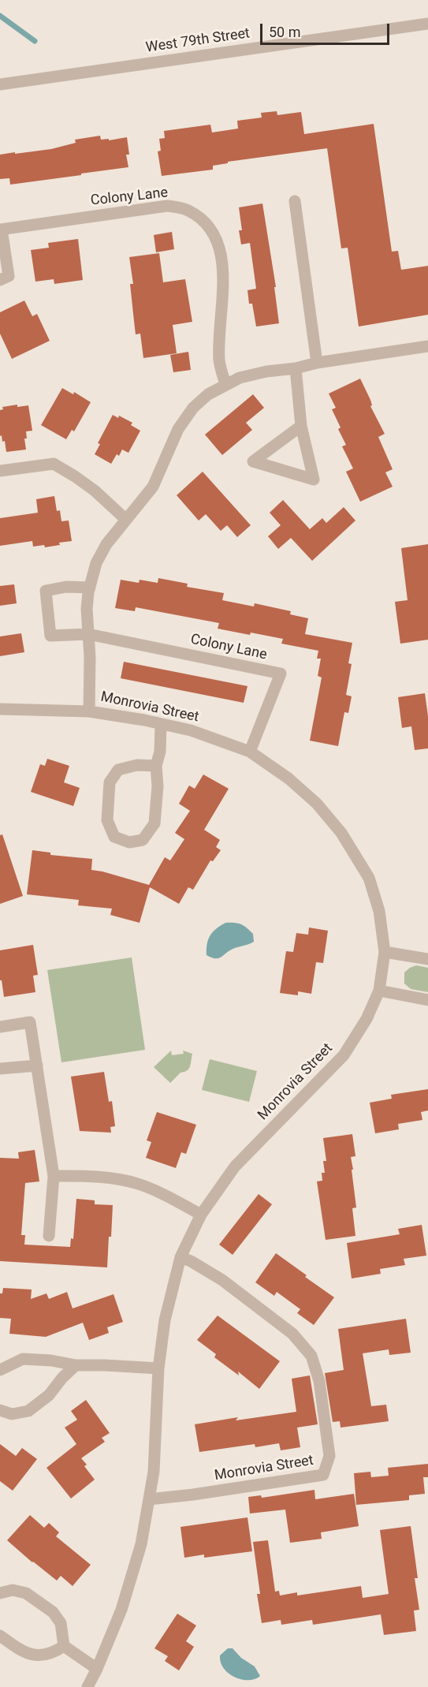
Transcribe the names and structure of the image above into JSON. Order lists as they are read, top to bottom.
{
  "streets": {
    "street": ["West 79th Street", "Colony Lane", "Monrovia Street"]
  },
  "crossings": [
    ["Colony Lane", "Monrovia Street"]
  ],
  "scale_bar": "50 m"
}
